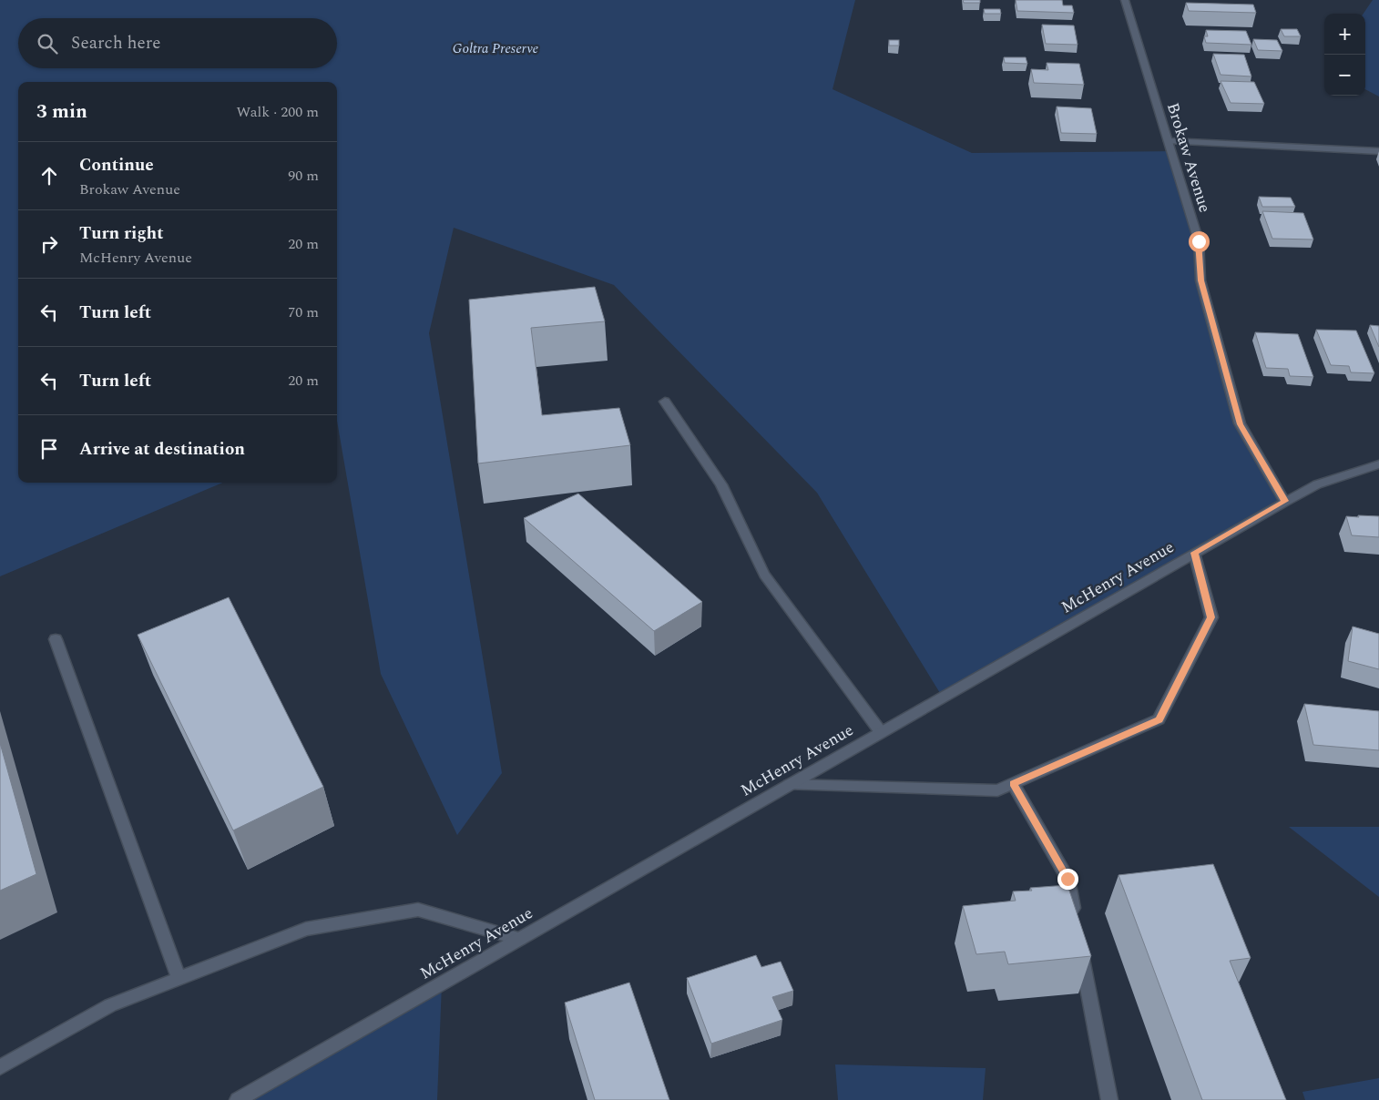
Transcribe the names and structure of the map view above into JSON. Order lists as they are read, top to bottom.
{
  "streets": {
    "street": ["Brokaw Avenue", "McHenry Avenue"]
  },
  "crossings": [
    ["Brokaw Avenue", "McHenry Avenue"]
  ],
  "parks": ["Goltra Preserve"],
  "page": {
    "map_buttons": ["+", "−"],
    "search": "Search here",
    "heading": ["3 min", "Walk · 200 m"],
    "list": [
      ["Continue", "Brokaw Avenue", "90 m"],
      ["Turn right", "McHenry Avenue", "20 m"],
      ["Turn left", "70 m"],
      ["Turn left", "20 m"],
      "Arrive at destination"
    ]
  }
}
